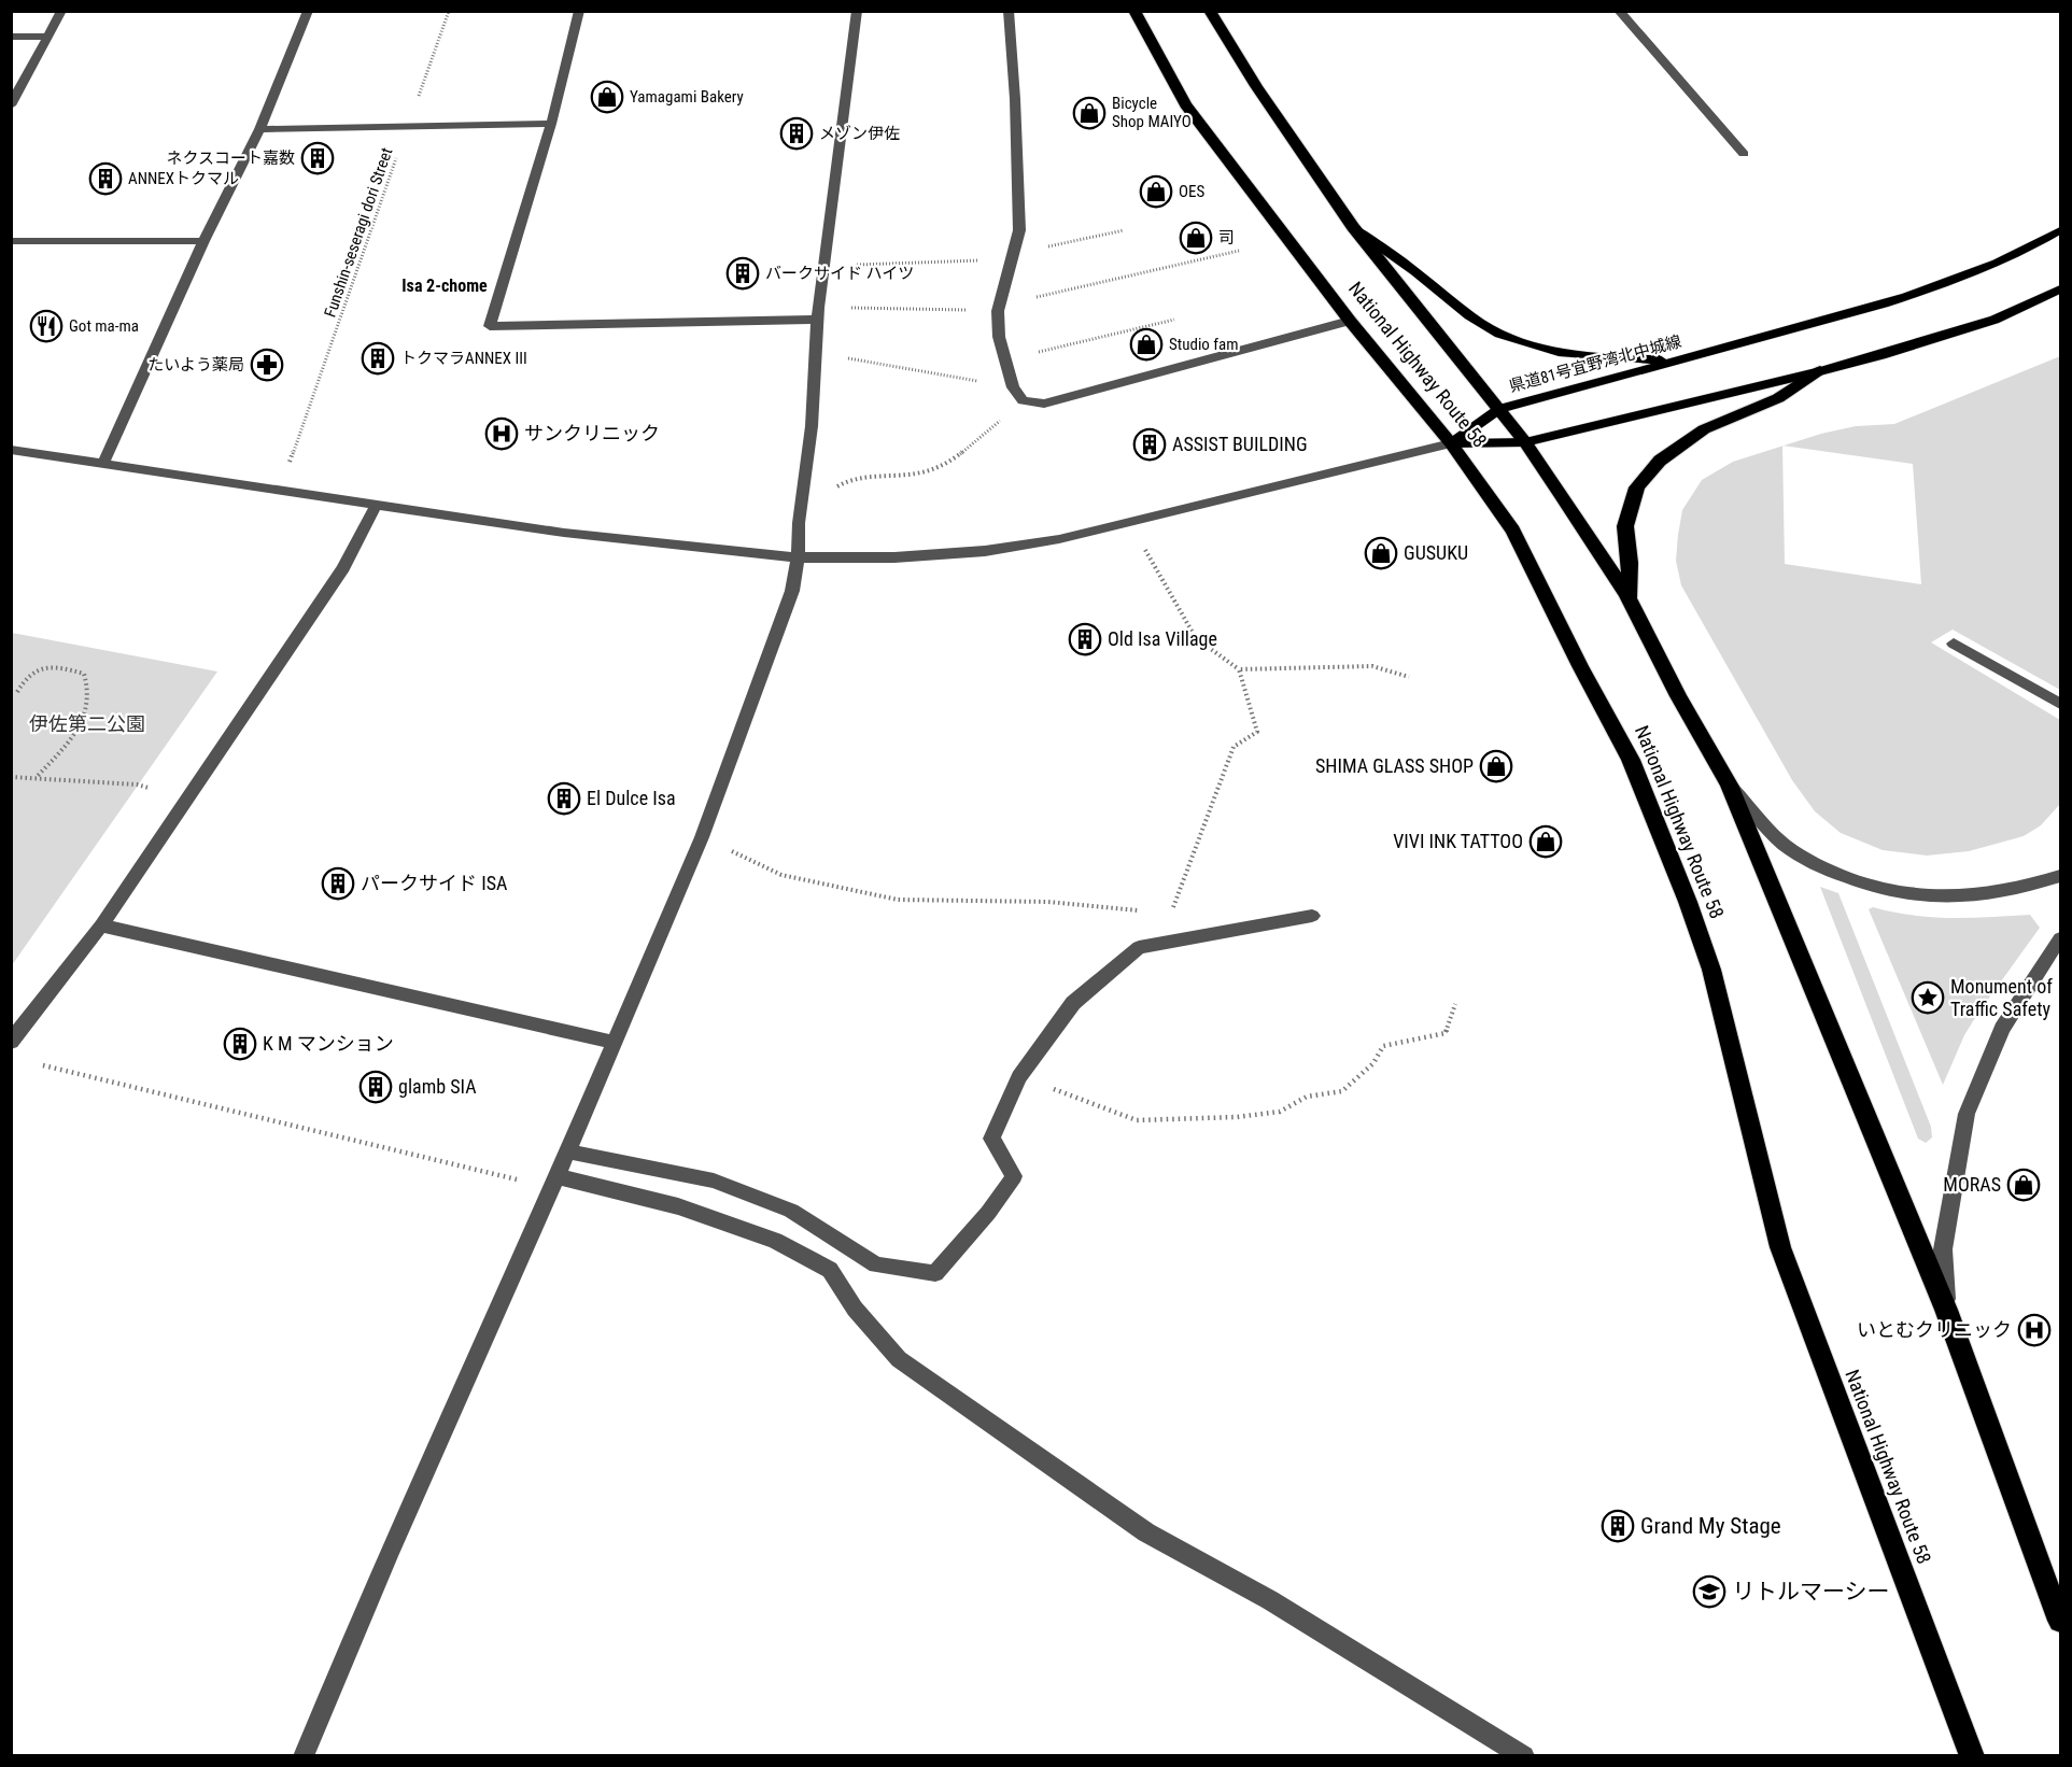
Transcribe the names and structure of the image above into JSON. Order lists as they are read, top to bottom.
{
  "streets": {
    "highway": ["National Highway Route 58"],
    "main road": ["県道81号宜野湾北中城線"],
    "path": ["Funshin-seseragi dori Street"]
  },
  "crossings": [
    ["県道81号宜野湾北中城線", "National Highway Route 58"]
  ],
  "districts": ["Isa 2-chome"],
  "parks": ["伊佐第二公園"],
  "places": {
    "shop": [
      "Yamagami Bakery",
      "Bicycle Shop MAIYO",
      "OES",
      "司",
      "Studio fam",
      "GUSUKU",
      "SHIMA GLASS SHOP",
      "VIVI INK TATTOO",
      "MORAS"
    ],
    "building": [
      "メゾン伊佐",
      "ネクスコート嘉数",
      "ANNEXトクマル",
      "バークサイド ハイツ",
      "トクマラANNEX III",
      "ASSIST BUILDING",
      "Old Isa Village",
      "El Dulce Isa",
      "パークサイド ISA",
      "K M マンション",
      "glamb SIA",
      "Grand My Stage"
    ],
    "restaurant": ["Got ma-ma"],
    "pharmacy": ["たいよう薬局"],
    "hospital": ["サンクリニック", "いとむクリニック"],
    "place": ["Monument of Traffic Safety"],
    "school or university": ["リトルマーシー"]
  }
}
